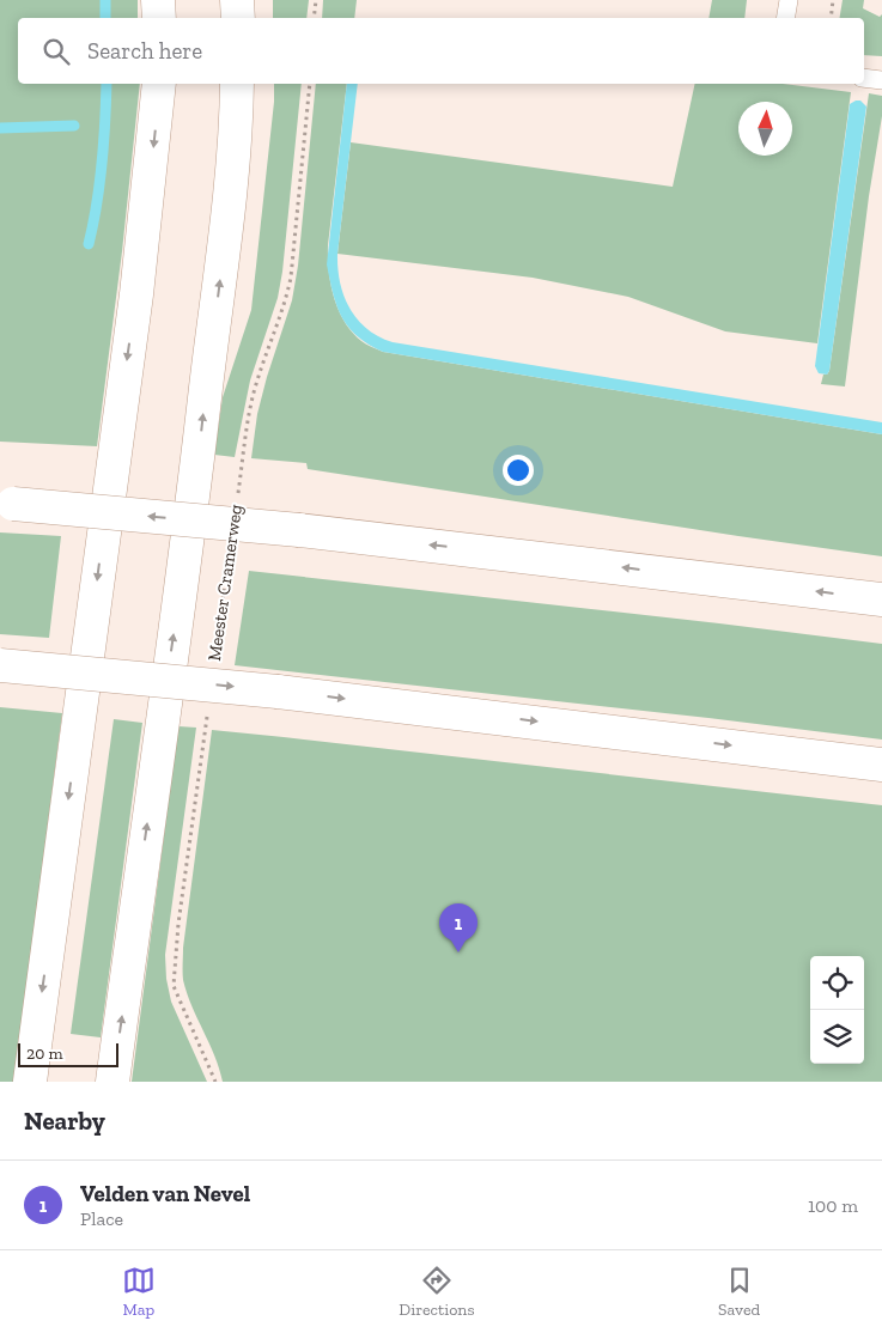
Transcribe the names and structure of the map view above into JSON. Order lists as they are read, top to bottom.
{
  "streets": {
    "path": ["Meester Cramerweg"]
  },
  "scale_bar": "20 m",
  "north": "top",
  "page": {
    "search": "Search here",
    "pins": "1",
    "scale": "20 m",
    "heading": "Nearby",
    "list": [
      {
        "mark": "1",
        "name": "Velden van Nevel",
        "note": "Place",
        "value": "100 m"
      }
    ],
    "nav": ["Map", "Directions", "Saved"]
  }
}
